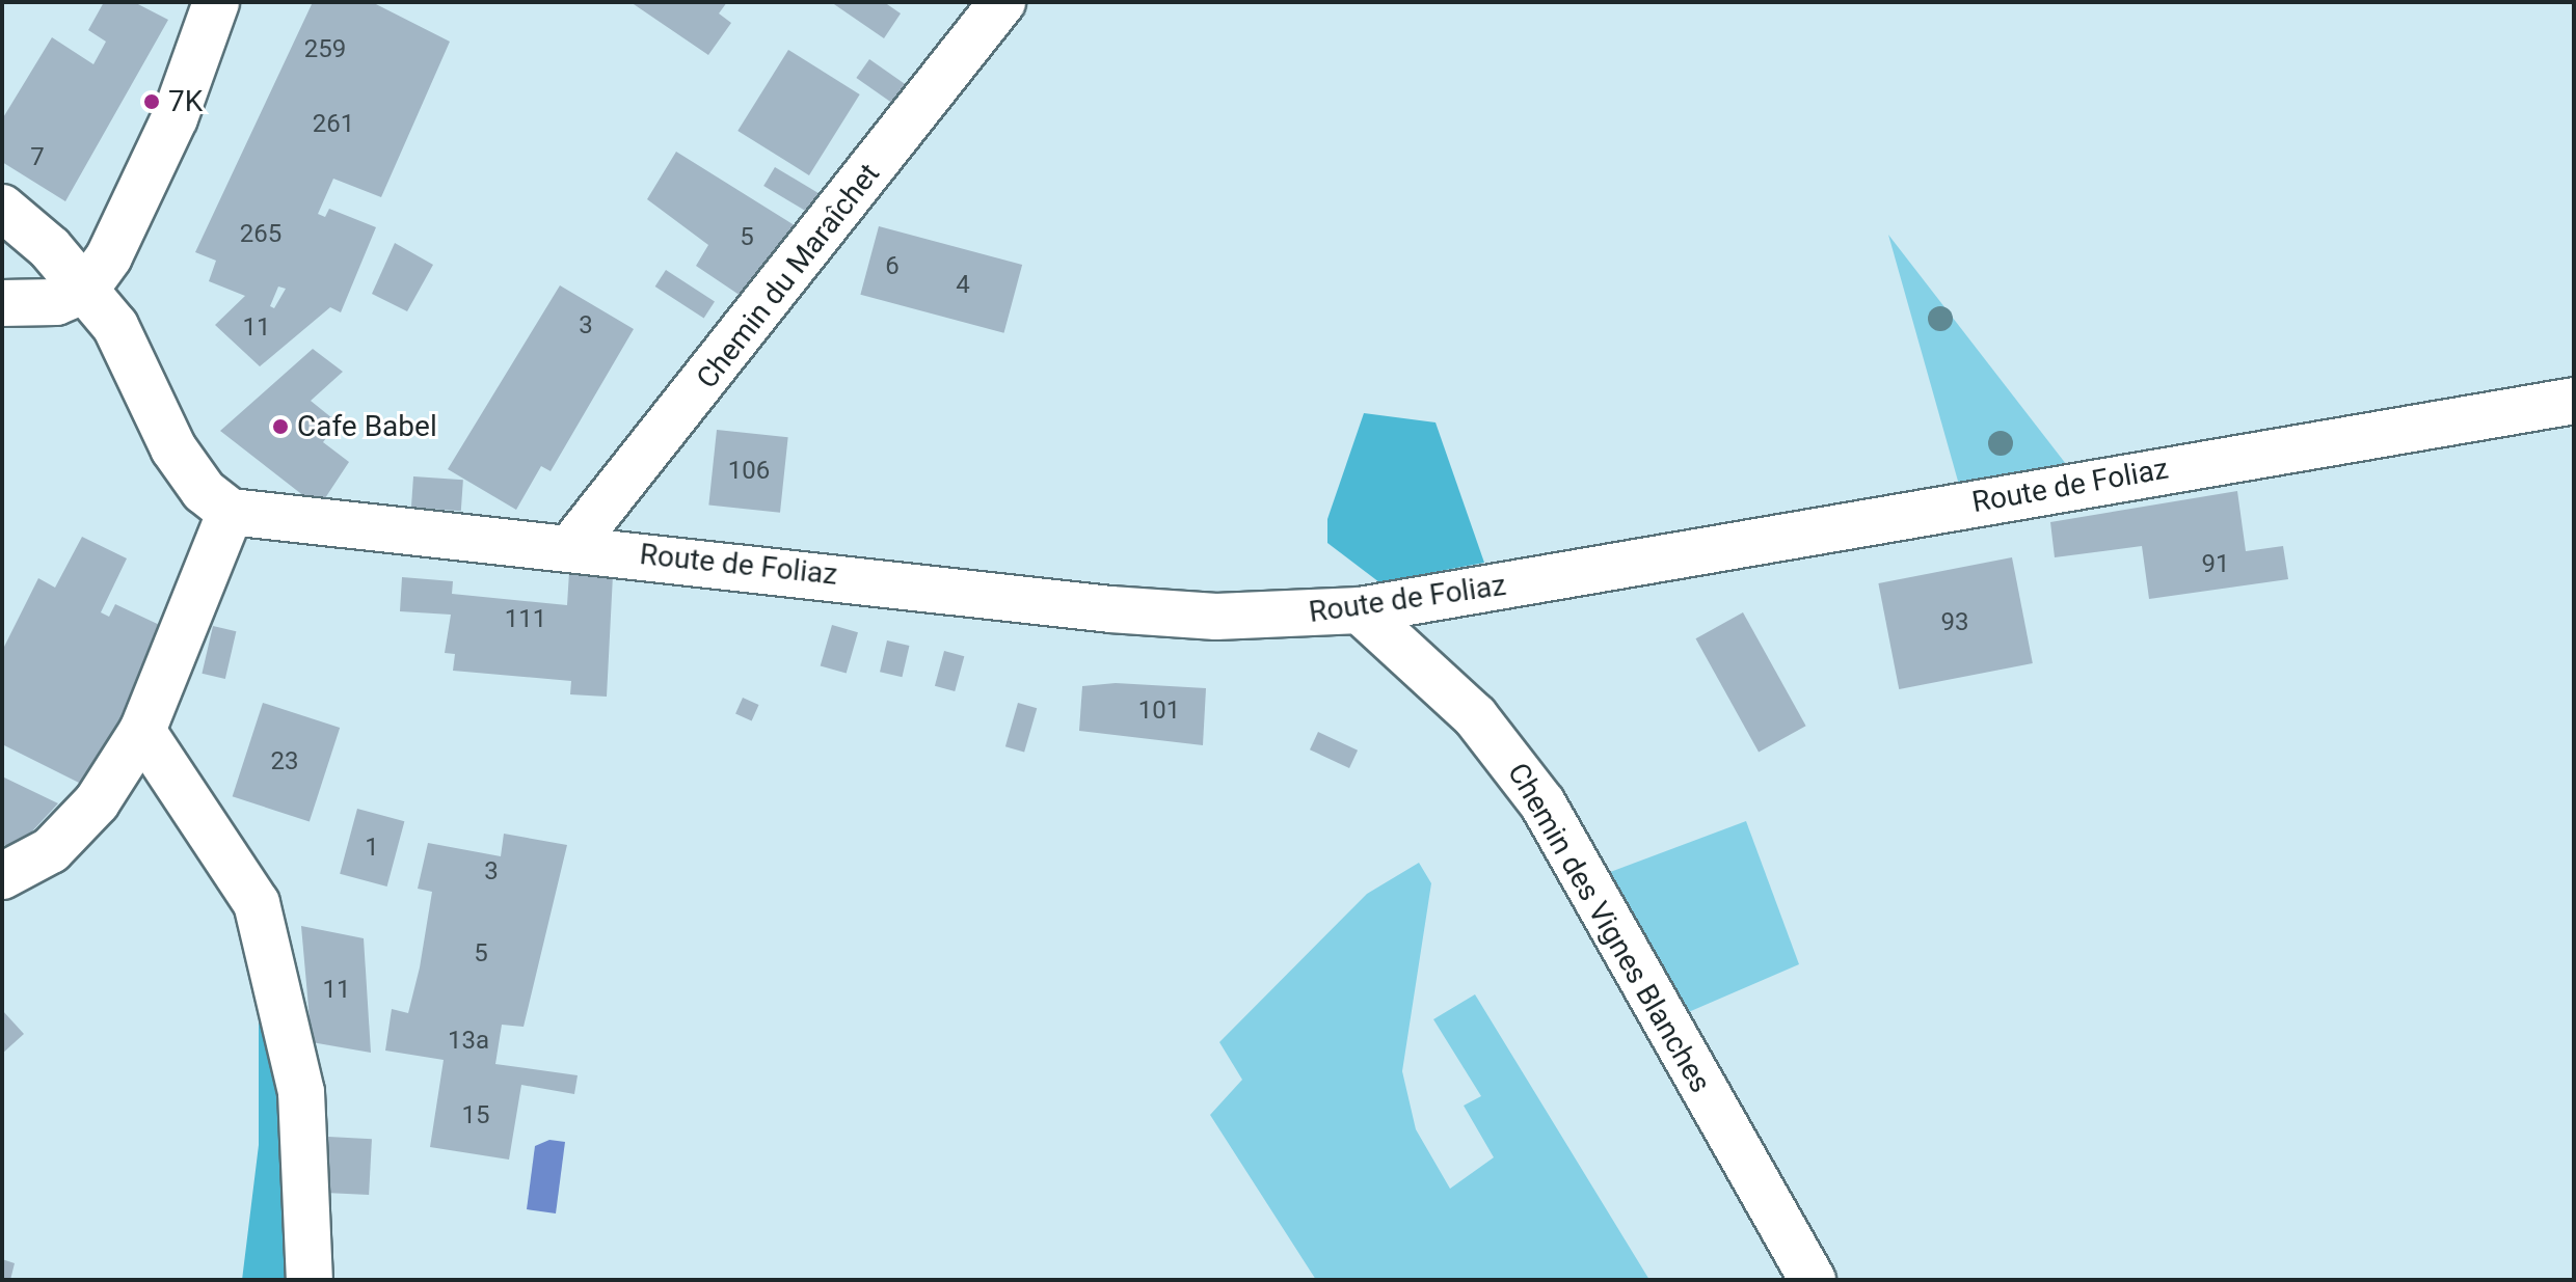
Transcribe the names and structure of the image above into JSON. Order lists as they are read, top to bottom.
{
  "streets": {
    "street": ["Chemin du Maraîchet", "Route de Foliaz", "Chemin des Vignes Blanches"]
  },
  "crossings": [
    ["Chemin du Maraîchet", "Route de Foliaz"],
    ["Route de Foliaz", "Chemin des Vignes Blanches"]
  ],
  "places": ["7K", "Cafe Babel"],
  "house_numbers": [
    "259",
    "261",
    "7",
    "265",
    "5",
    "6",
    "4",
    "3",
    "11",
    "106",
    "91",
    "111",
    "93",
    "101",
    "23",
    "1",
    "3",
    "5",
    "11",
    "13a",
    "15"
  ]
}
